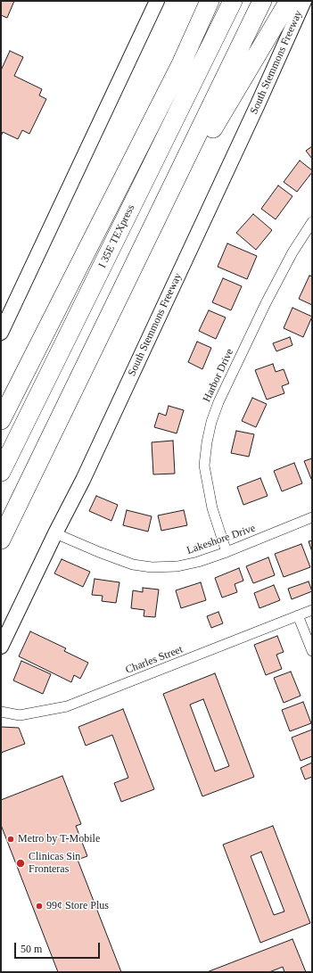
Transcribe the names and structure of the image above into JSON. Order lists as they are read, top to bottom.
{
  "streets": {
    "highway": ["I 35E TEXpress"],
    "main road": ["South Stemmons Freeway"],
    "street": ["Harbor Drive", "Lakeshore Drive", "Charles Street"]
  },
  "crossings": [
    ["South Stemmons Freeway", "Lakeshore Drive"],
    ["Harbor Drive", "Lakeshore Drive"]
  ],
  "places": ["Metro by T-Mobile", "Clinicas Sin Fronteras", "99¢ Store Plus"],
  "scale_bar": "50 m"
}
